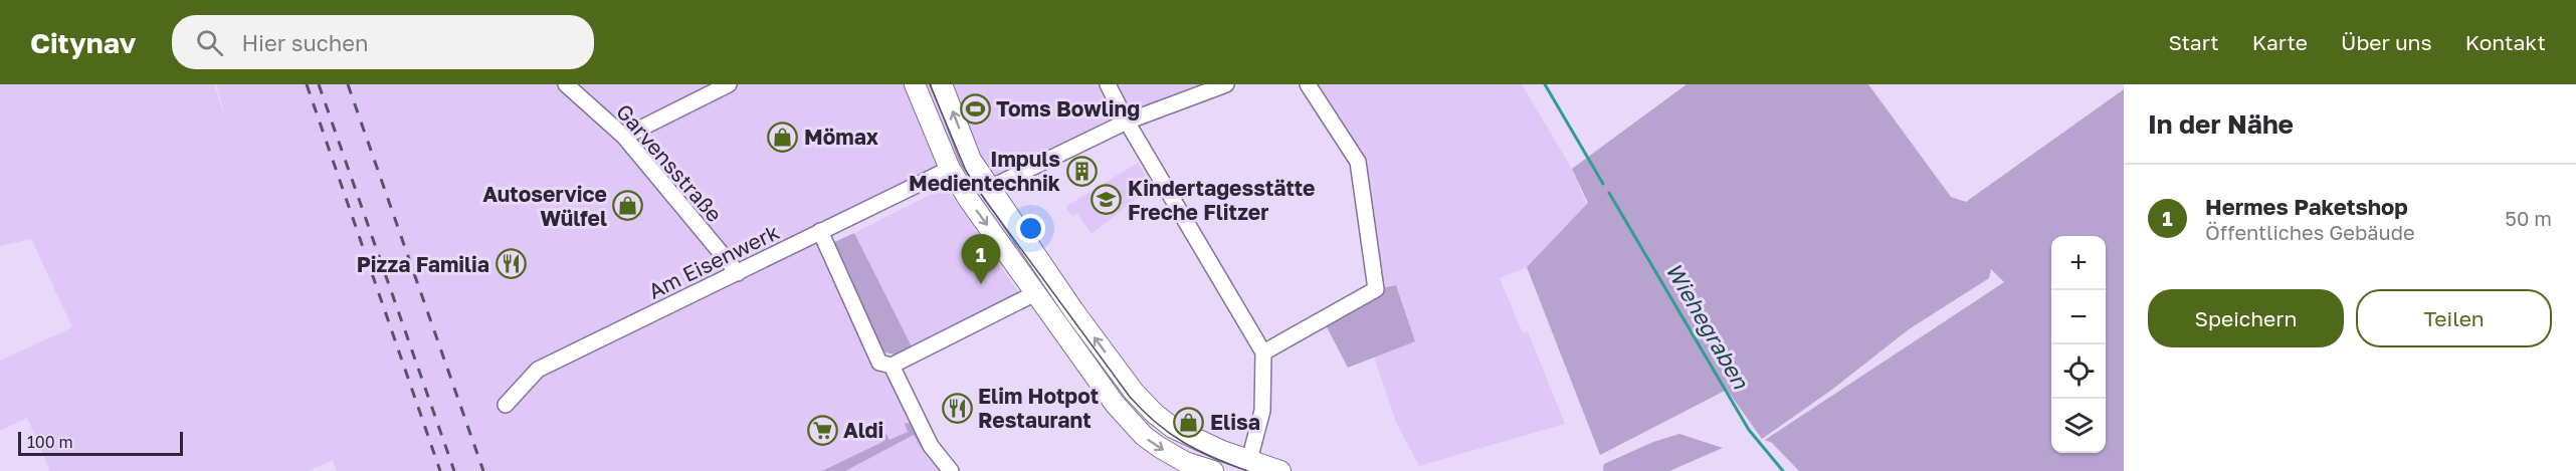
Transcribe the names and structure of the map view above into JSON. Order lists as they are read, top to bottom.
{
  "streets": {
    "street": ["Garvensstraße", "Am Eisenwerk"]
  },
  "crossings": [
    ["Garvensstraße", "Am Eisenwerk"]
  ],
  "water": ["Wiehegraben"],
  "places": {
    "sports": ["Toms Bowling"],
    "shop": ["Mömax", "Autoservice Wülfel", "Elisa"],
    "building": ["Impuls Medientechnik"],
    "school or university": ["Kindertagesstätte Freche Flitzer"],
    "restaurant": ["Pizza Familia", "Elim Hotpot Restaurant"],
    "supermarket": ["Aldi"]
  },
  "scale_bar": "100 m",
  "page": {
    "header": "Citynav",
    "search": "Hier suchen",
    "nav": [
      "Start",
      "Karte",
      "Über uns",
      "Kontakt"
    ],
    "heading": "In der Nähe",
    "list": [
      {
        "mark": "1",
        "name": "Hermes Paketshop",
        "note": "Öffentliches Gebäude",
        "value": "50 m"
      }
    ],
    "pins": "1",
    "map_buttons": ["+", "−"],
    "buttons": ["Speichern", "Teilen"],
    "scale": "100 m"
  }
}
